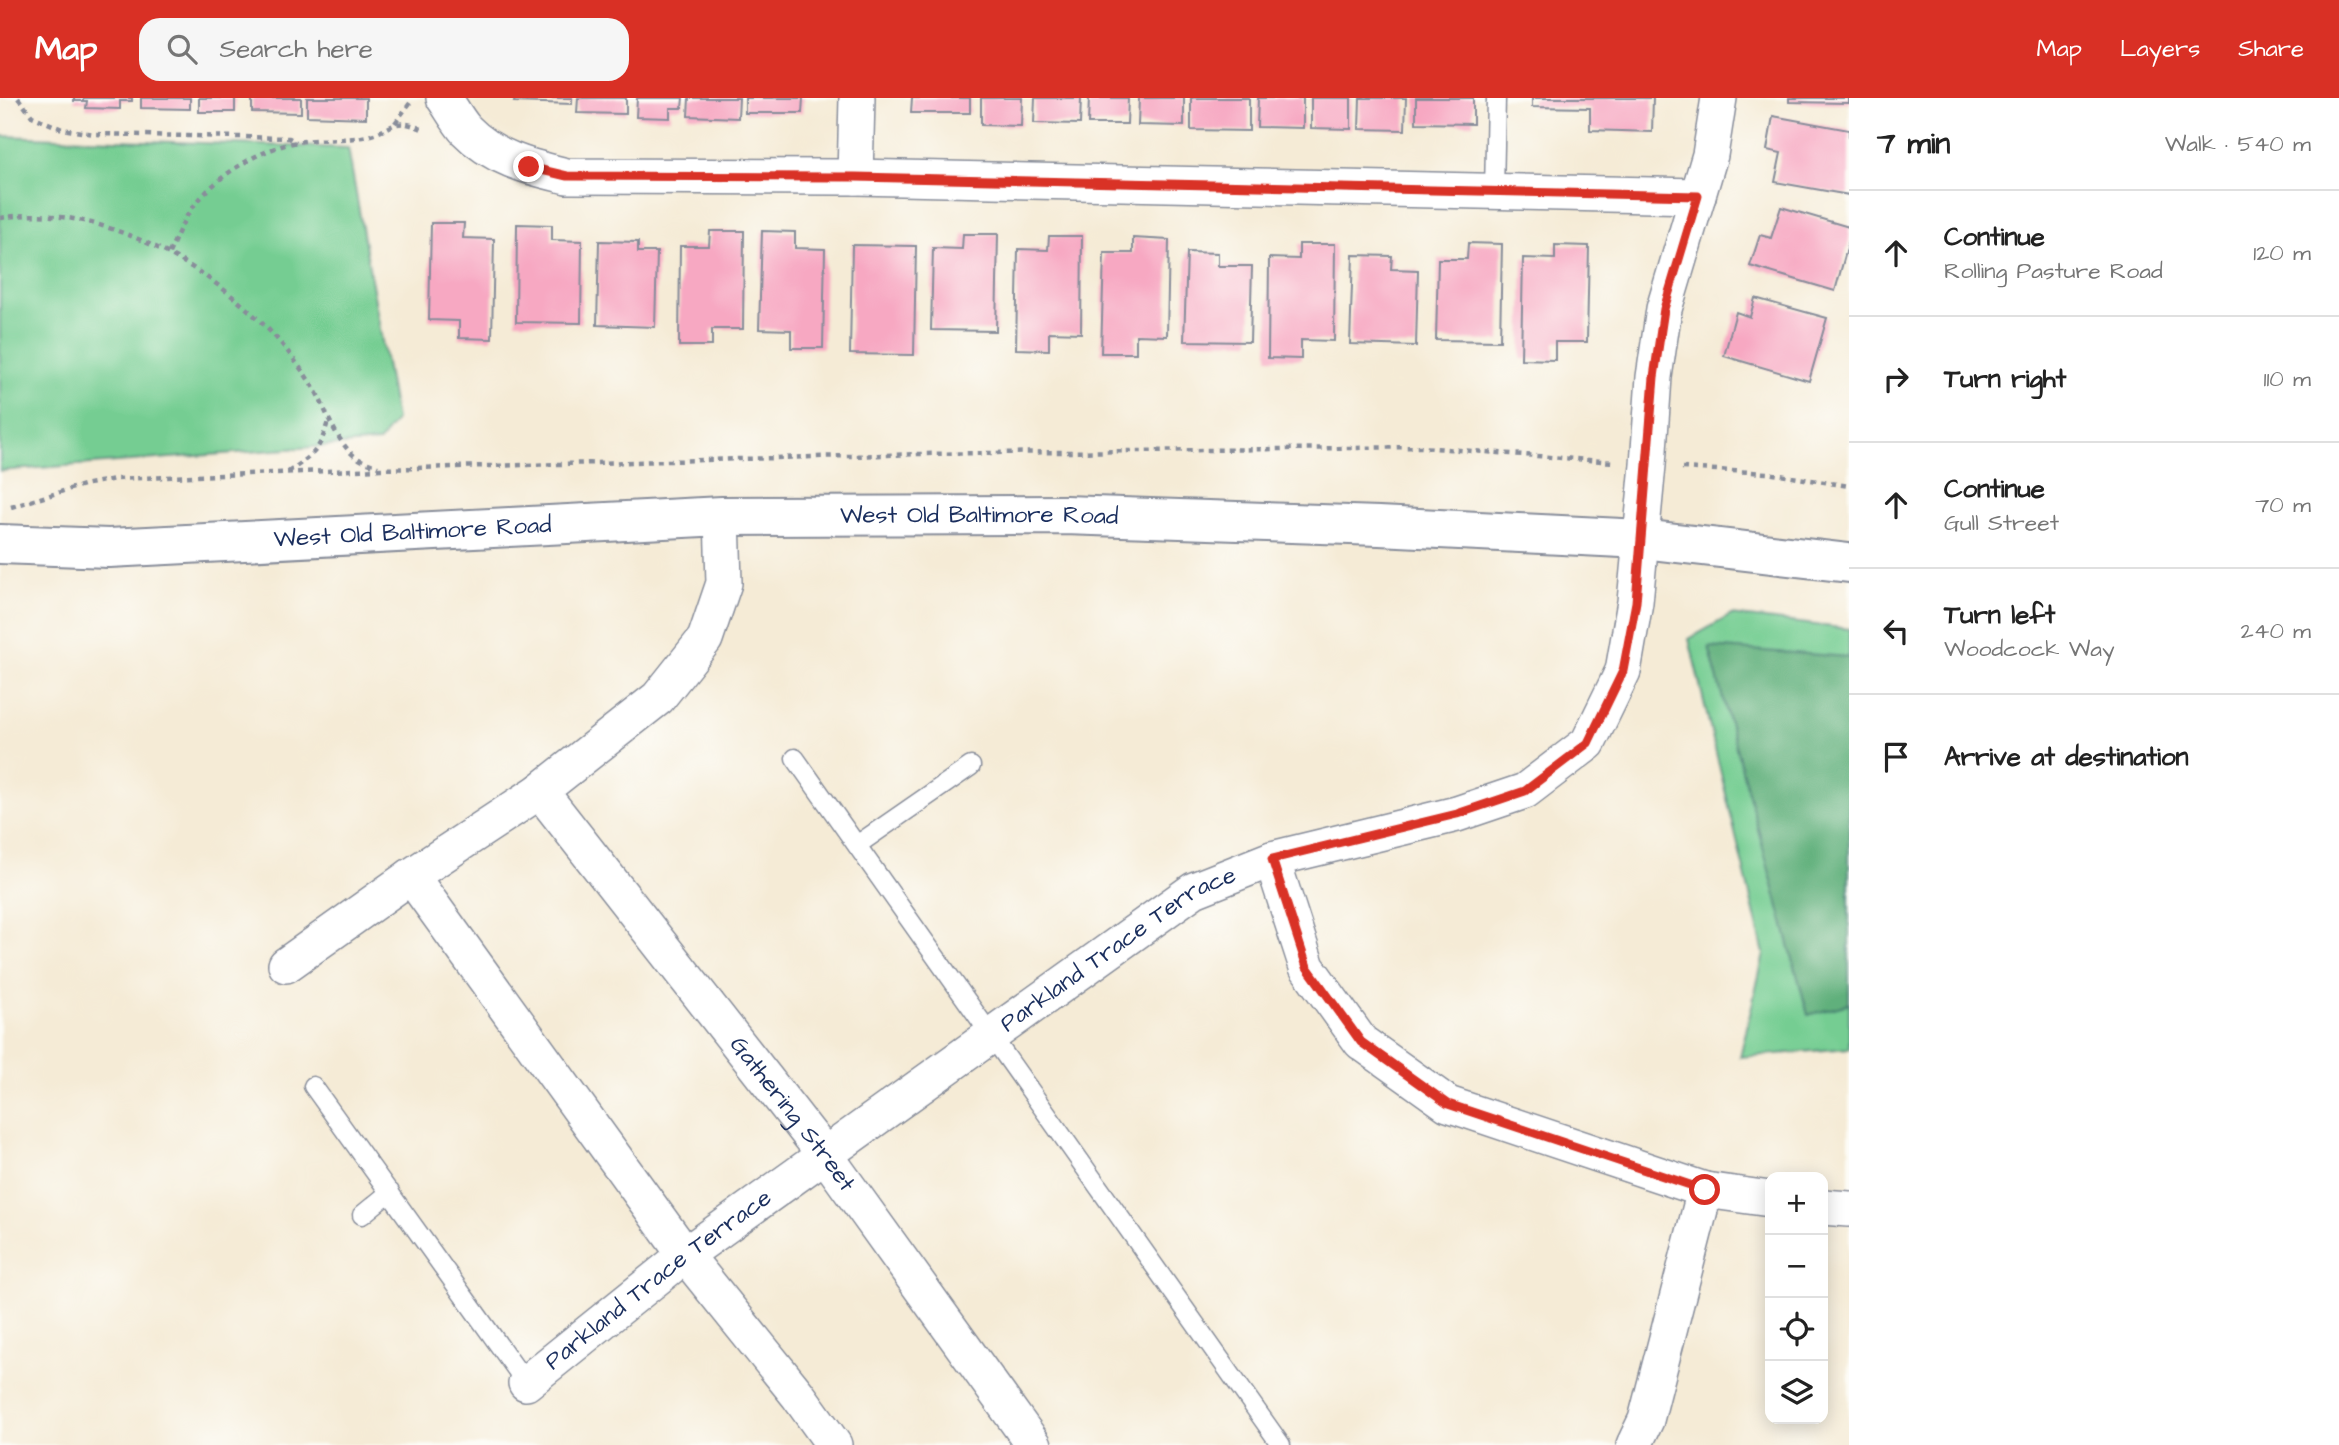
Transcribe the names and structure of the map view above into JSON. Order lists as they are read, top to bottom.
{
  "streets": {
    "street": ["West Old Baltimore Road", "Parkland Trace Terrace", "Gathering Street"]
  },
  "crossings": [
    ["West Old Baltimore Road", "Parkland Trace Terrace"],
    ["Parkland Trace Terrace", "Gathering Street"]
  ],
  "page": {
    "header": "Map",
    "search": "Search here",
    "nav": ["Map", "Layers", "Share"],
    "heading": ["7 min", "Walk · 540 m"],
    "list": [
      ["Continue", "Rolling Pasture Road", "120 m"],
      ["Turn right", "110 m"],
      ["Continue", "Gull Street", "70 m"],
      ["Turn left", "Woodcock Way", "240 m"],
      "Arrive at destination"
    ],
    "map_buttons": ["+", "−"]
  }
}
